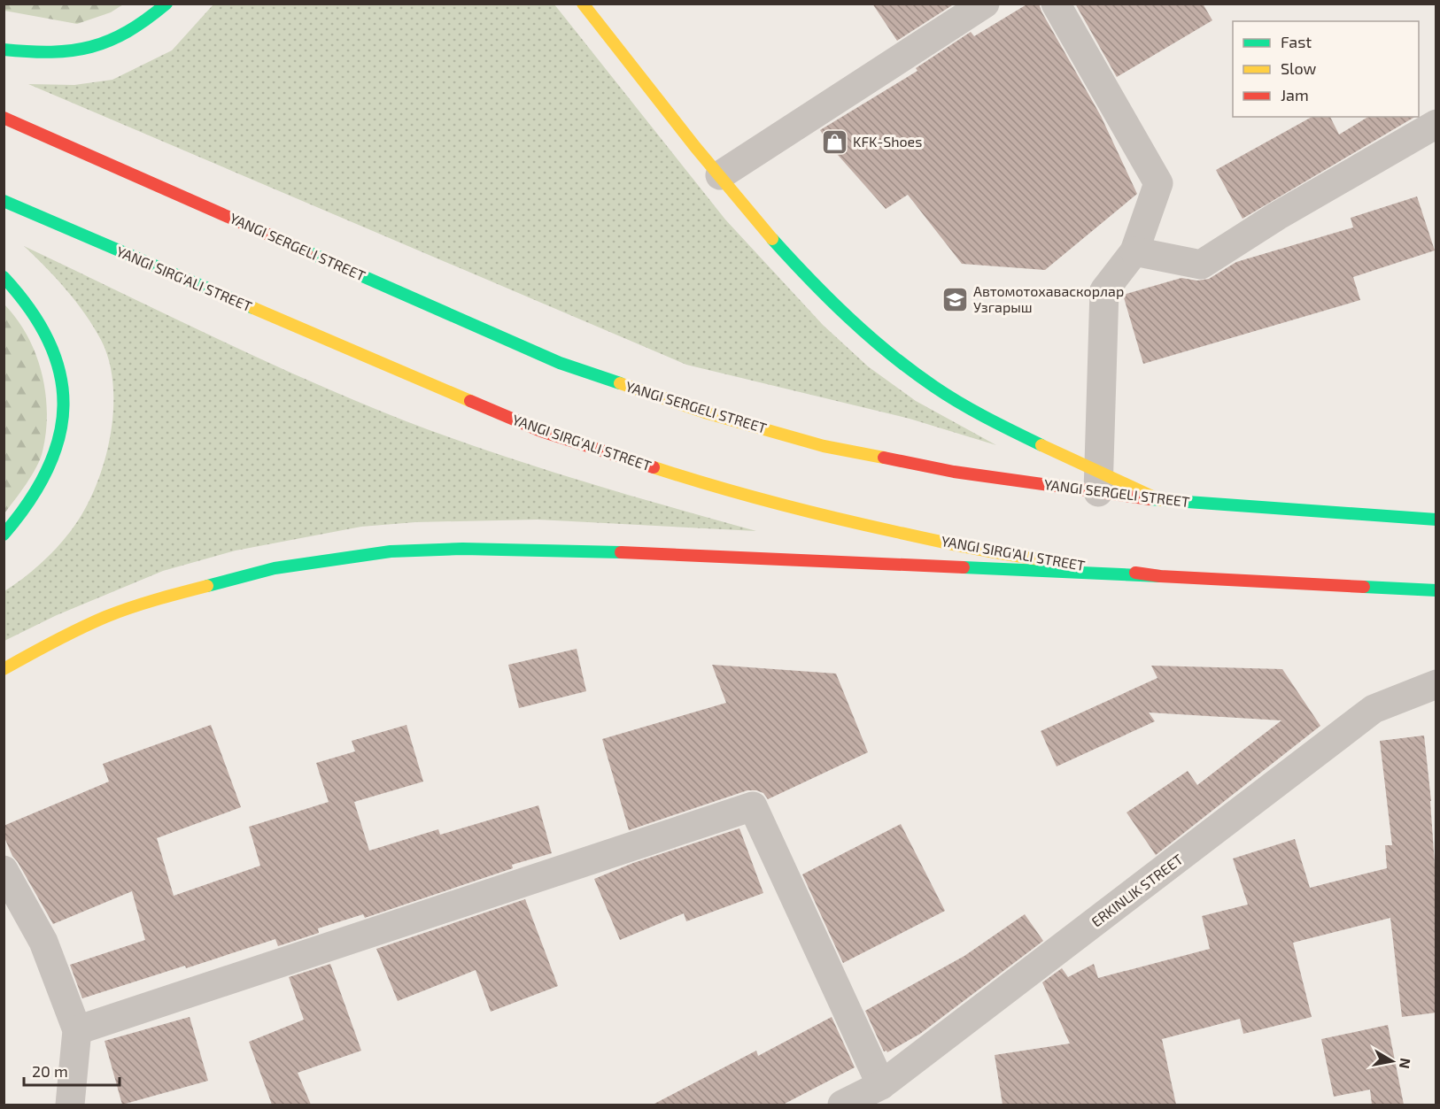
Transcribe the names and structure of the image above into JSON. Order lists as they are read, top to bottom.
{
  "streets": {
    "main road": ["YANGI SERGELI STREET", "YANGI SIRG'ALI STREET"],
    "street": ["ERKINLIK STREET"]
  },
  "places": {
    "shop": ["KFK-Shoes"],
    "school or university": ["Автомотохаваскорлар Узгарыш"]
  },
  "legend": ["Fast", "Slow", "Jam"],
  "scale_bar": "20 m",
  "north": "right"
}
